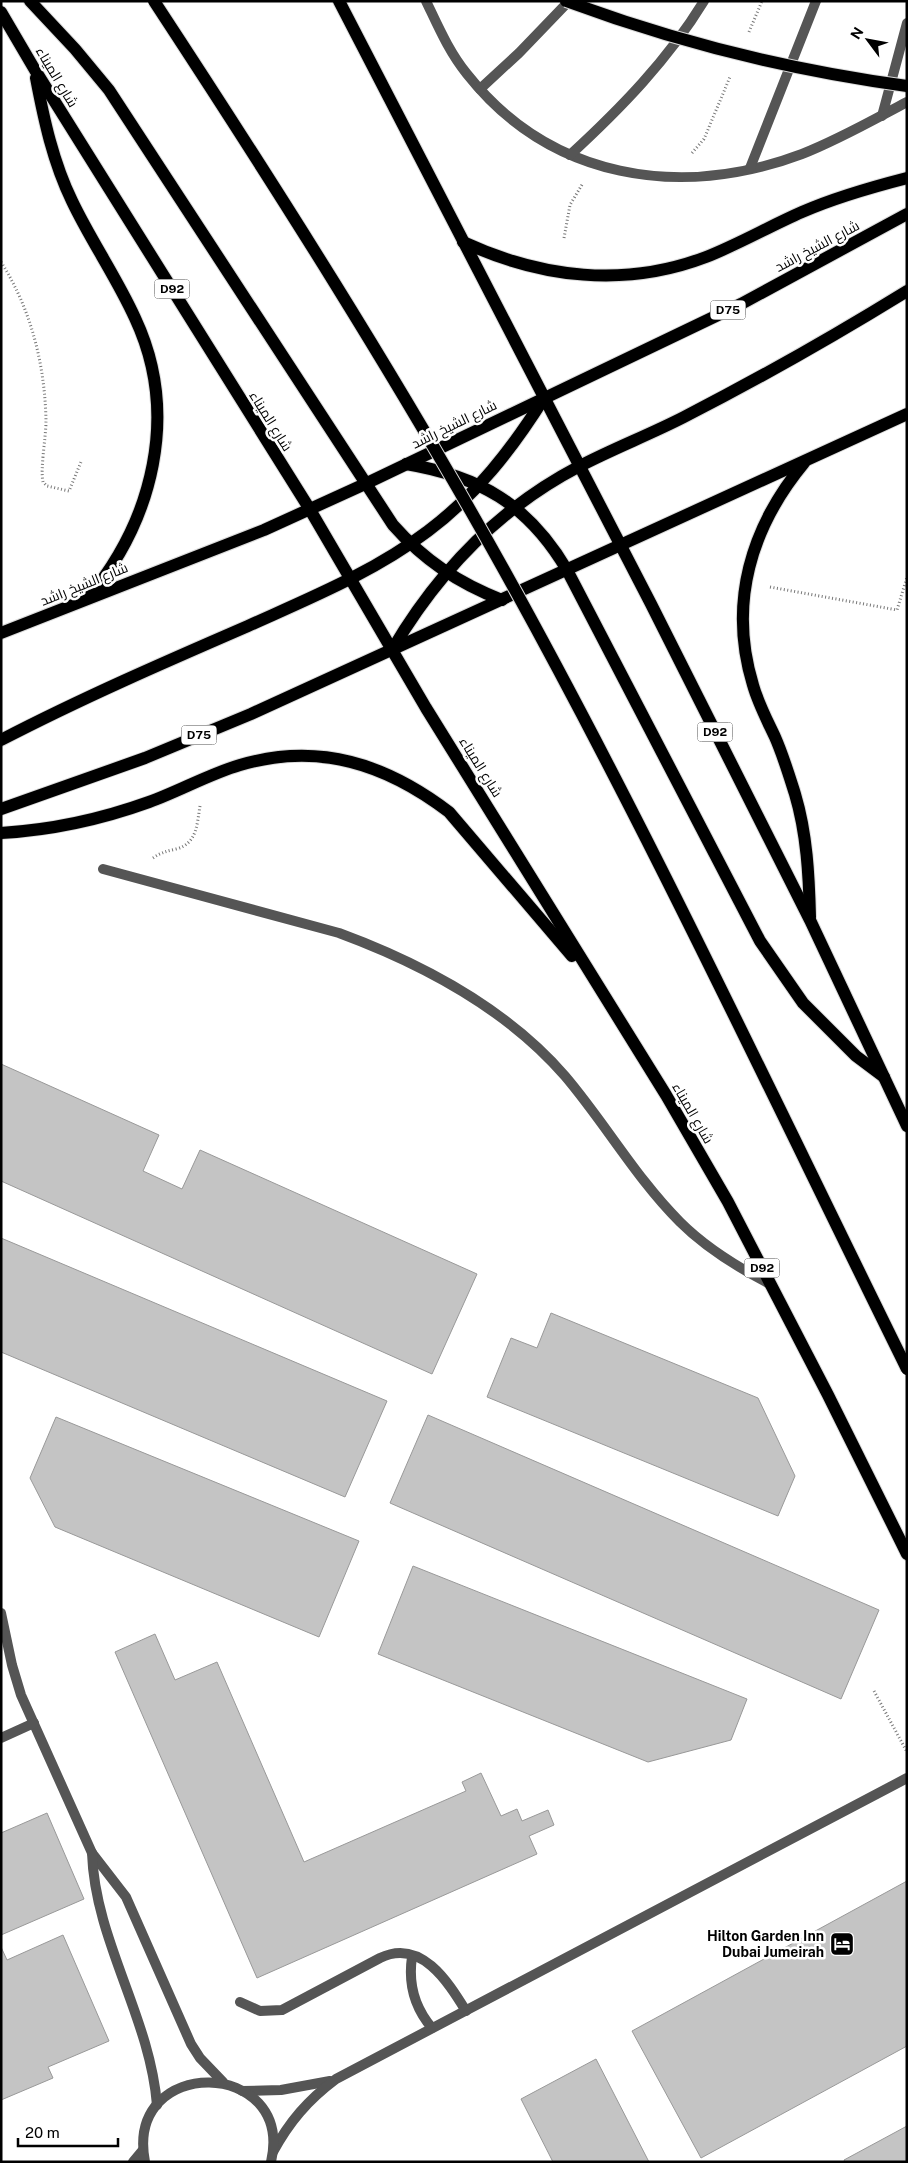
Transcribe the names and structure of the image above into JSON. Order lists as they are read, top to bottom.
{
  "streets": {
    "main road": [
      "شارع الميناء",
      "شارع الشيخ راشد",
      "D92",
      "D75"
    ]
  },
  "crossings": [
    ["شارع الميناء", "شارع الشيخ راشد"],
    ["شارع الميناء", "D75"],
    ["شارع الشيخ راشد", "D92"],
    ["D92", "D75"]
  ],
  "places": {
    "hotel": ["Hilton Garden Inn Dubai Jumeirah"]
  },
  "scale_bar": "20 m",
  "north": "top left"
}
